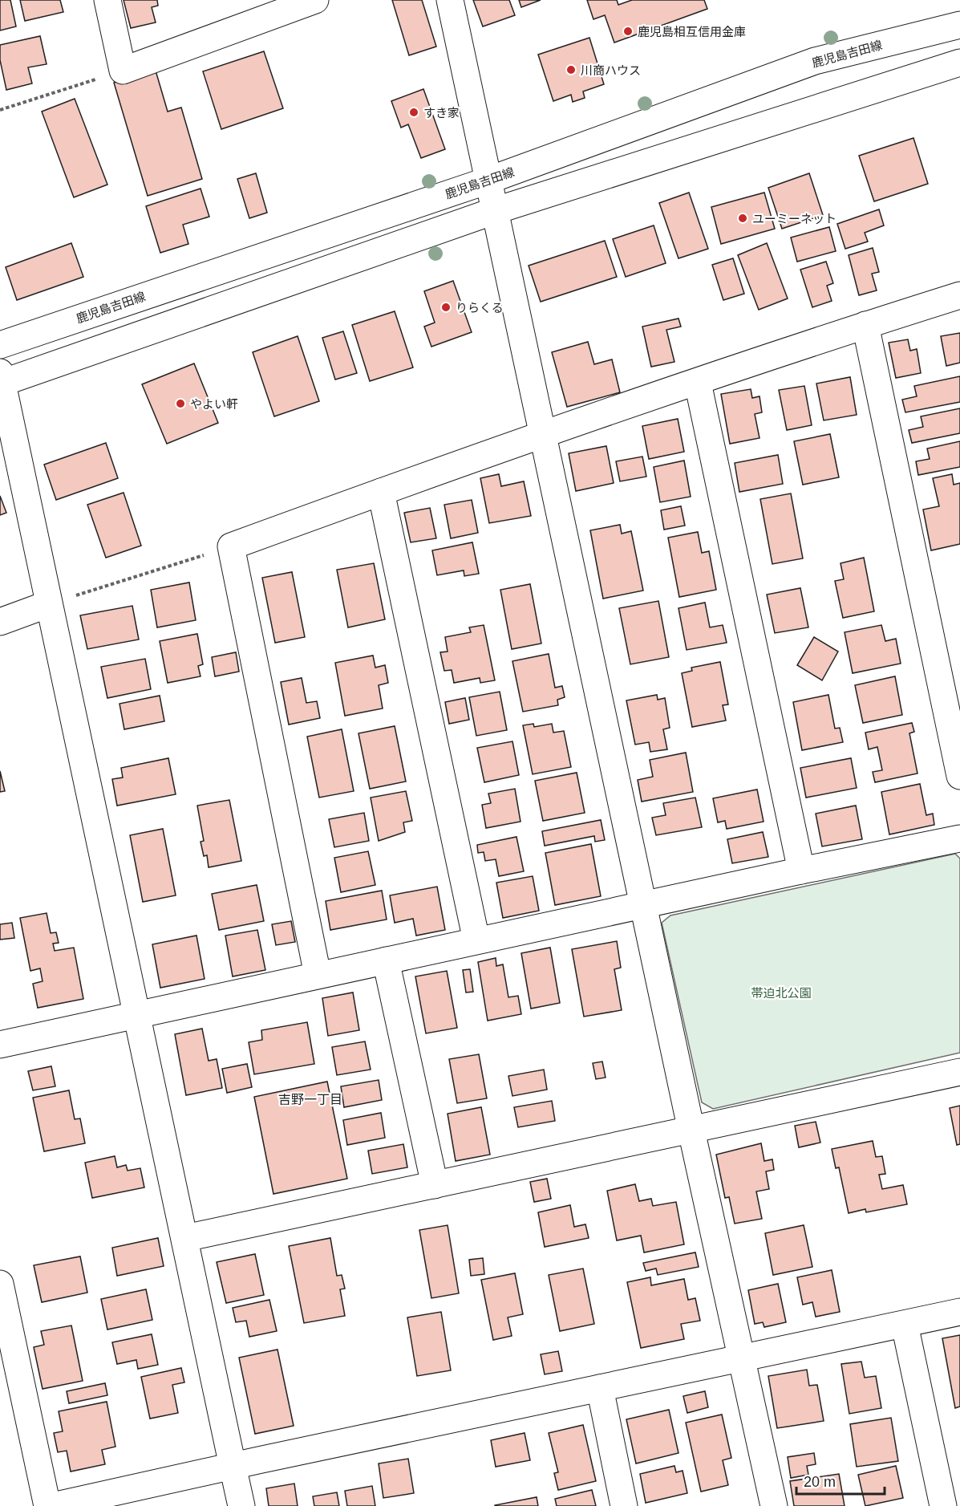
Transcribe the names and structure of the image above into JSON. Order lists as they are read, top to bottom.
{
  "streets": {
    "street": ["鹿児島吉田線"]
  },
  "districts": ["吉野一丁目"],
  "parks": ["帯迫北公園"],
  "places": [
    "鹿児島相互信用金庫",
    "川商ハウス",
    "すき家",
    "ユーミーネット",
    "りらくる",
    "やよい軒"
  ],
  "scale_bar": "20 m"
}
